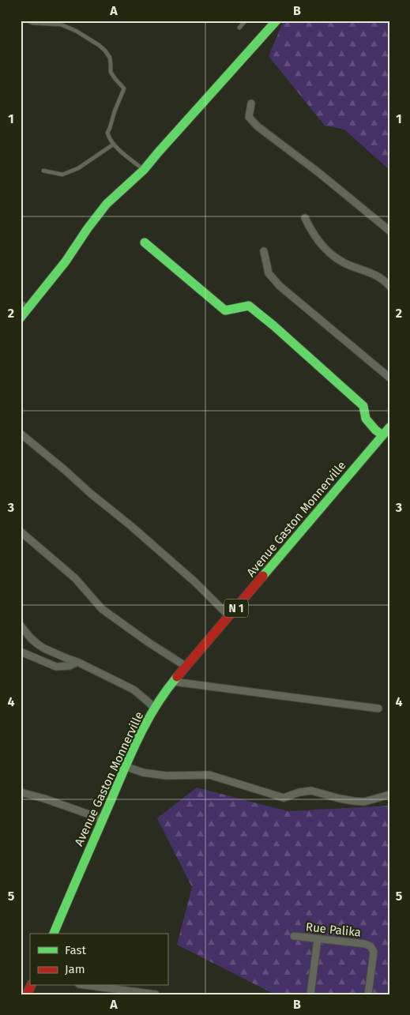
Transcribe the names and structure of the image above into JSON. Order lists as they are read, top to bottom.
{
  "streets": {
    "street": ["Avenue Gaston Monnerville", "N 1", "Rue Palika"]
  },
  "legend": ["Fast", "Jam"],
  "grid": {
    "columns": ["A", "B"],
    "rows": [
      "1",
      "2",
      "3",
      "4",
      "5"
    ]
  }
}
